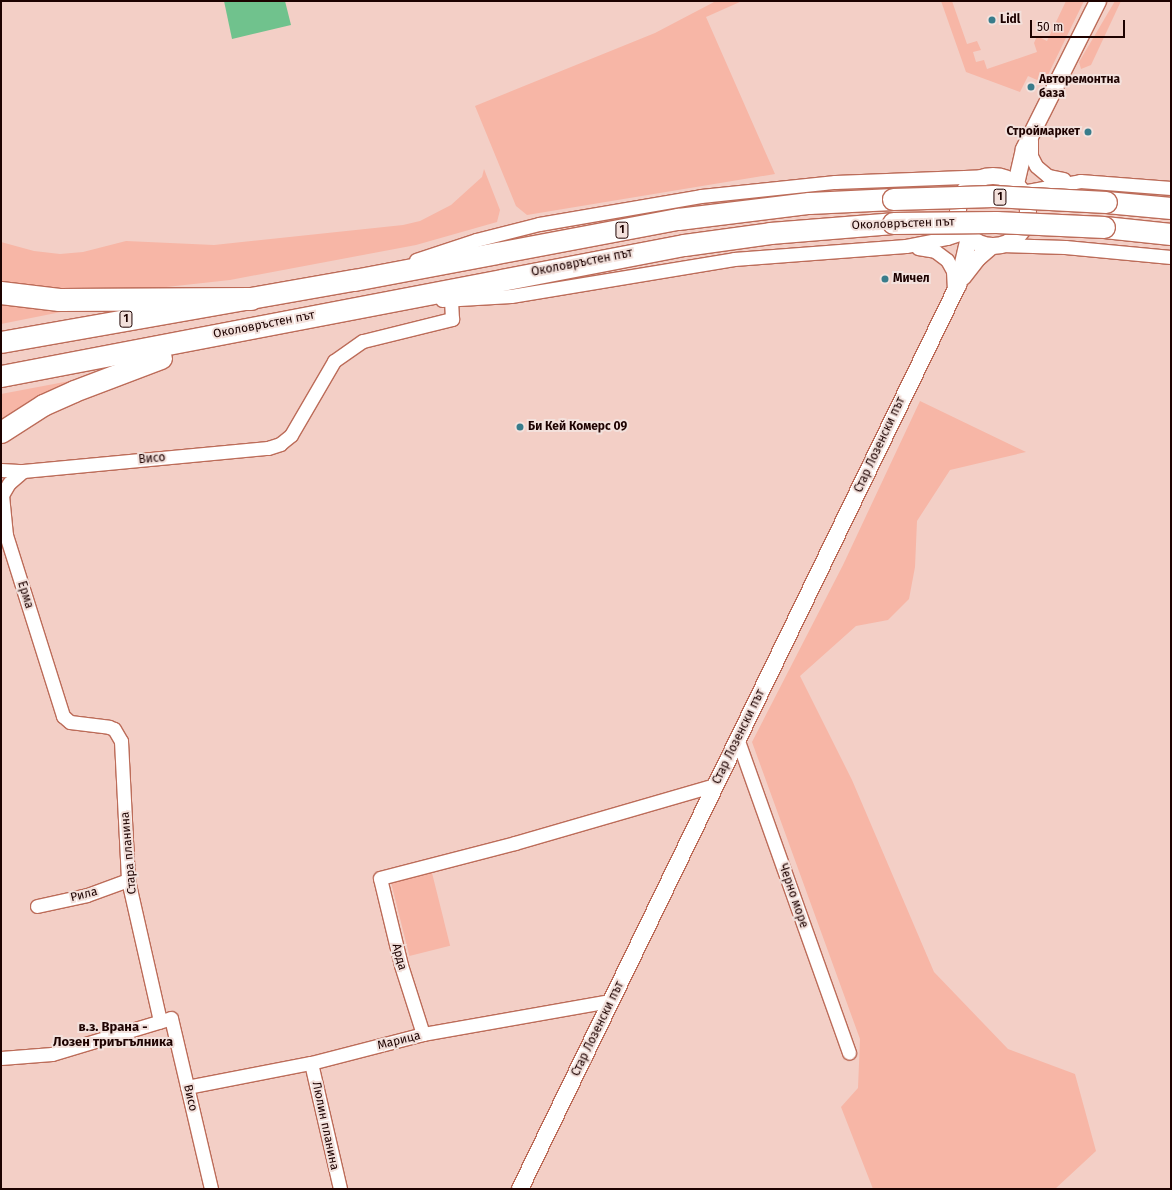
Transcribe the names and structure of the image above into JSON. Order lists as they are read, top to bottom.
{
  "streets": {
    "highway": ["1", "Околовръстен път"],
    "street": [
      "Стар Лозенски път",
      "Висо",
      "Ерма",
      "Стара планина",
      "Рила",
      "Черно море",
      "Арда",
      "Марица",
      "Люлин планина"
    ]
  },
  "crossings": [
    ["Околовръстен път", "Стар Лозенски път"],
    ["Стар Лозенски път", "Черно море"],
    ["Стар Лозенски път", "Арда"],
    ["Стар Лозенски път", "Марица"],
    ["Висо", "Ерма"],
    ["Висо", "Стара планина"],
    ["Висо", "Марица"],
    ["Ерма", "Стара планина"],
    ["Стара планина", "Рила"],
    ["Арда", "Марица"],
    ["Марица", "Люлин планина"]
  ],
  "districts": ["в.з. Врана - Лозен триъгълника"],
  "places": [
    "Lidl",
    "Авторемонтна база",
    "Строймаркет",
    "Мичел",
    "Би Кей Комерс 09"
  ],
  "scale_bar": "50 m"
}
